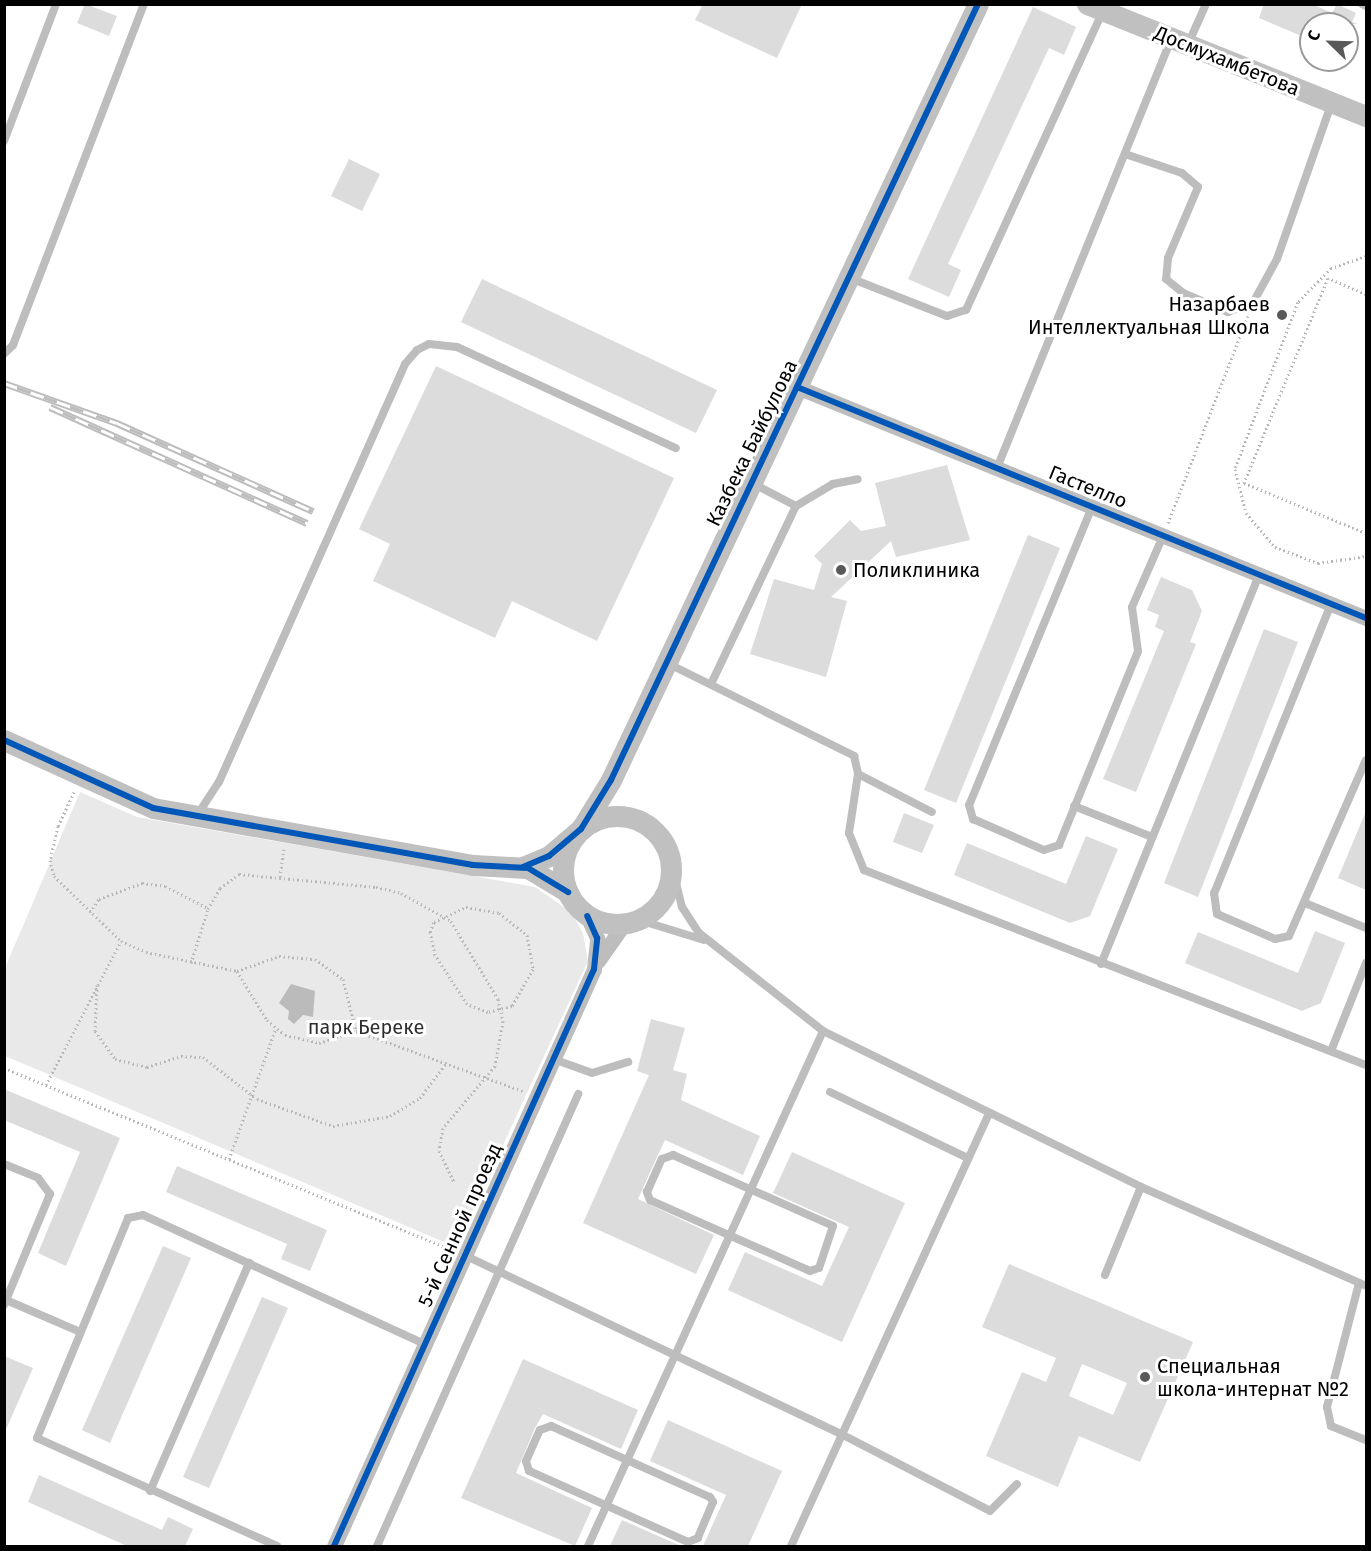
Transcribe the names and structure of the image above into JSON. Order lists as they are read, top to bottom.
{
  "streets": {
    "street": [
      "Досмухамбетова",
      "Казбека Байбулова",
      "Гастелло",
      "5-й Сенной проезд"
    ]
  },
  "crossings": [
    ["Казбека Байбулова", "Гастелло"],
    ["Казбека Байбулова", "5-й Сенной проезд"]
  ],
  "parks": ["парк Береке"],
  "places": ["Назарбаев Интеллектуальная Школа", "Поликлиника", "Специальная школа-интернат №2"],
  "north": "top left"
}
